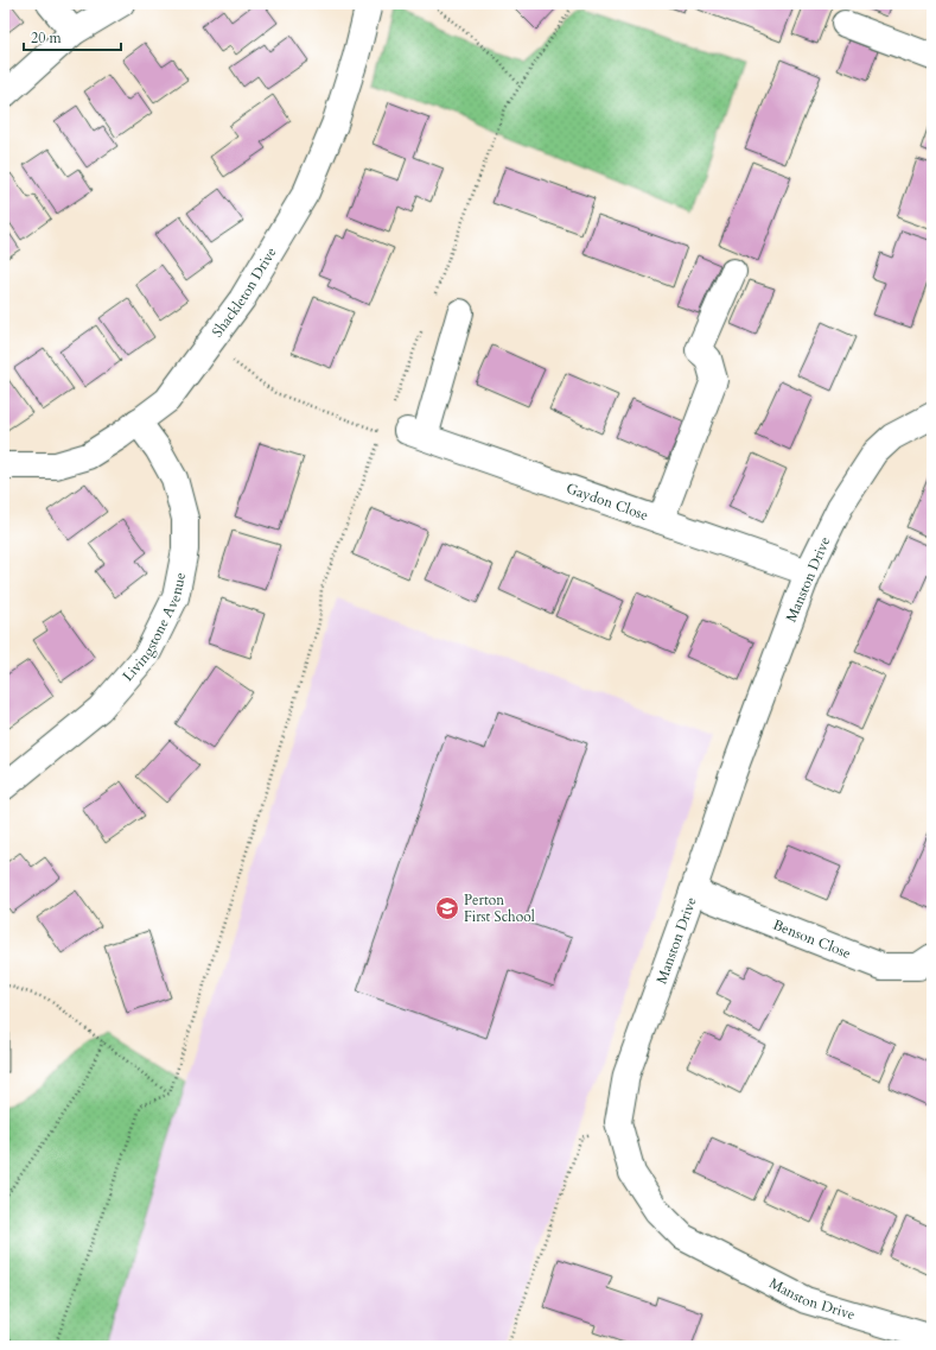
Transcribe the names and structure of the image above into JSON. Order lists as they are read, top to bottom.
{
  "streets": {
    "street": [
      "Shackleton Drive",
      "Gaydon Close",
      "Manston Drive",
      "Livingstone Avenue",
      "Benson Close"
    ]
  },
  "crossings": [
    ["Shackleton Drive", "Livingstone Avenue"],
    ["Gaydon Close", "Manston Drive"],
    ["Manston Drive", "Benson Close"]
  ],
  "places": {
    "school or university": ["Perton First School"]
  },
  "scale_bar": "20 m"
}
